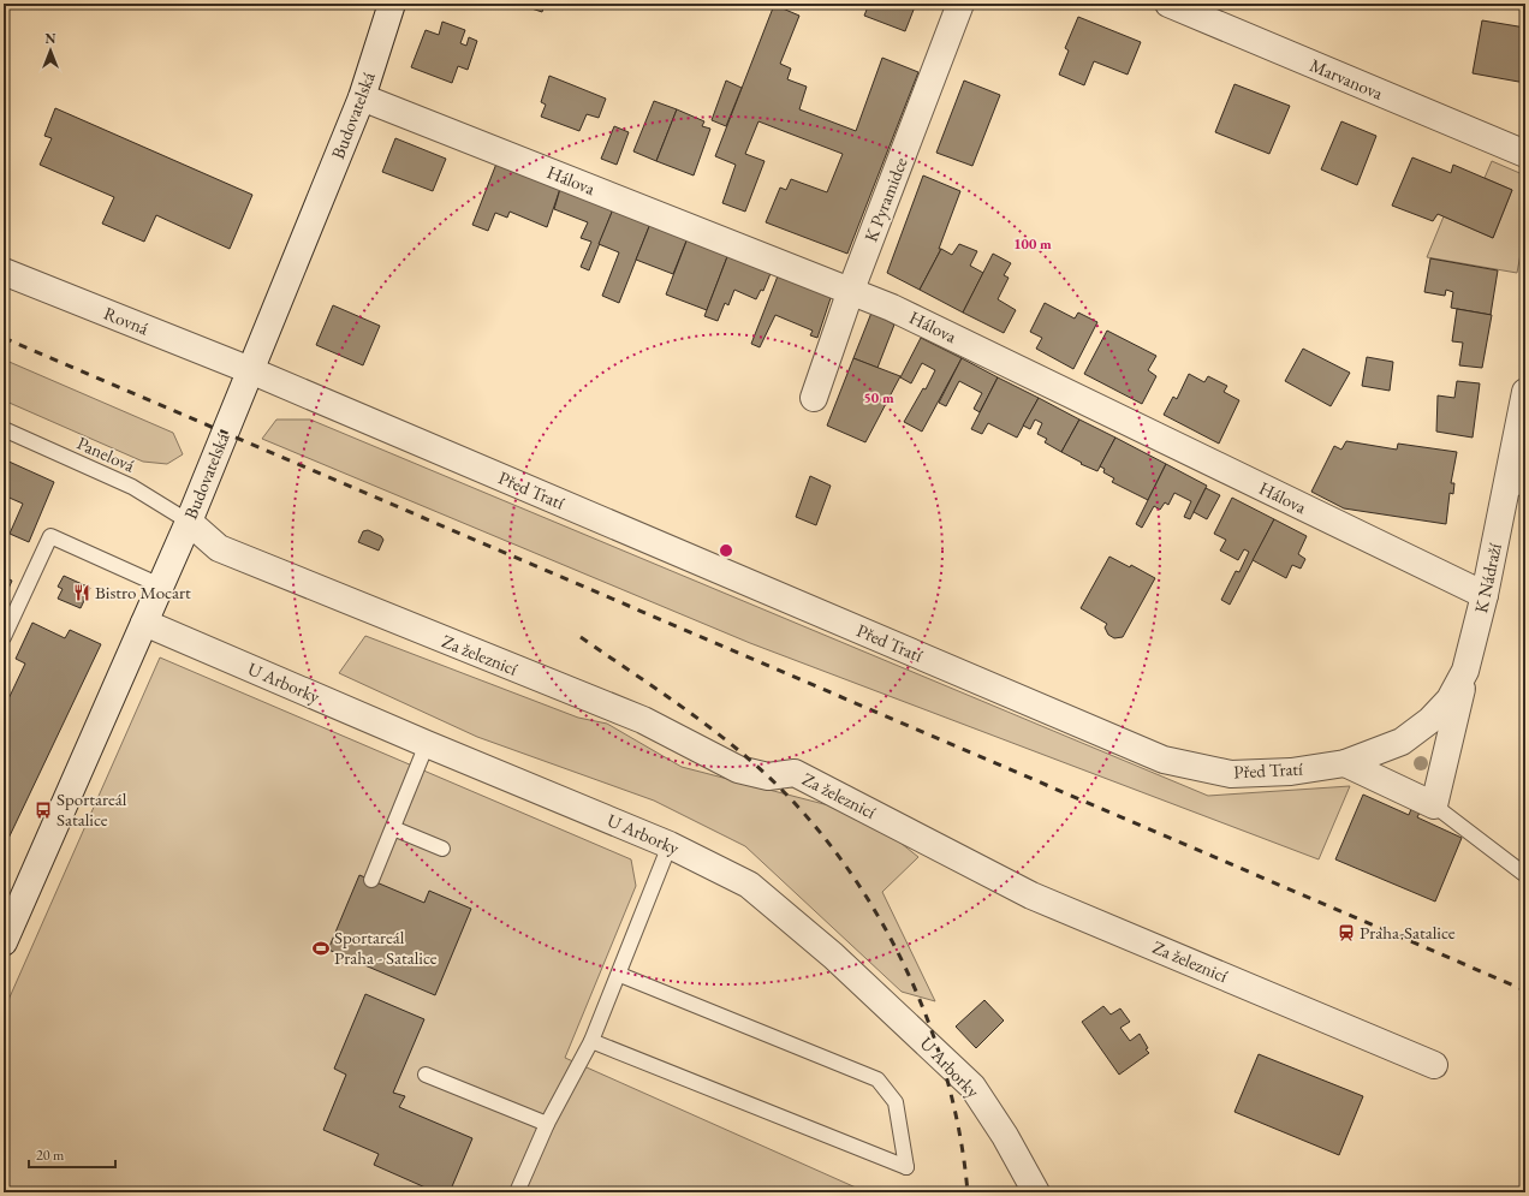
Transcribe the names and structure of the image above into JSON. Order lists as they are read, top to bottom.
{
  "streets": {
    "street": [
      "Marvanova",
      "Budovatelská",
      "Hálova",
      "K Pyramidce",
      "Rovná",
      "Před Tratí",
      "K Nádraží",
      "Za železnicí",
      "U Arborky"
    ],
    "lane": ["Panelová"]
  },
  "crossings": [
    ["Budovatelská", "Hálova"],
    ["Budovatelská", "Rovná"],
    ["Budovatelská", "Panelová"],
    ["Budovatelská", "Před Tratí"],
    ["Budovatelská", "Za železnicí"],
    ["Budovatelská", "U Arborky"],
    ["Hálova", "K Pyramidce"],
    ["Hálova", "K Nádraží"],
    ["Rovná", "Před Tratí"],
    ["Panelová", "Za železnicí"],
    ["Před Tratí", "K Nádraží"]
  ],
  "places": {
    "restaurant": ["Bistro Mocart"],
    "bus stop": ["Sportareál Satalice"],
    "station": ["Praha-Satalice"],
    "sports": ["Sportareál Praha - Satalice"]
  },
  "scale_bar": "20 m",
  "north": "top",
  "rings": ["100 m", "50 m"]
}
